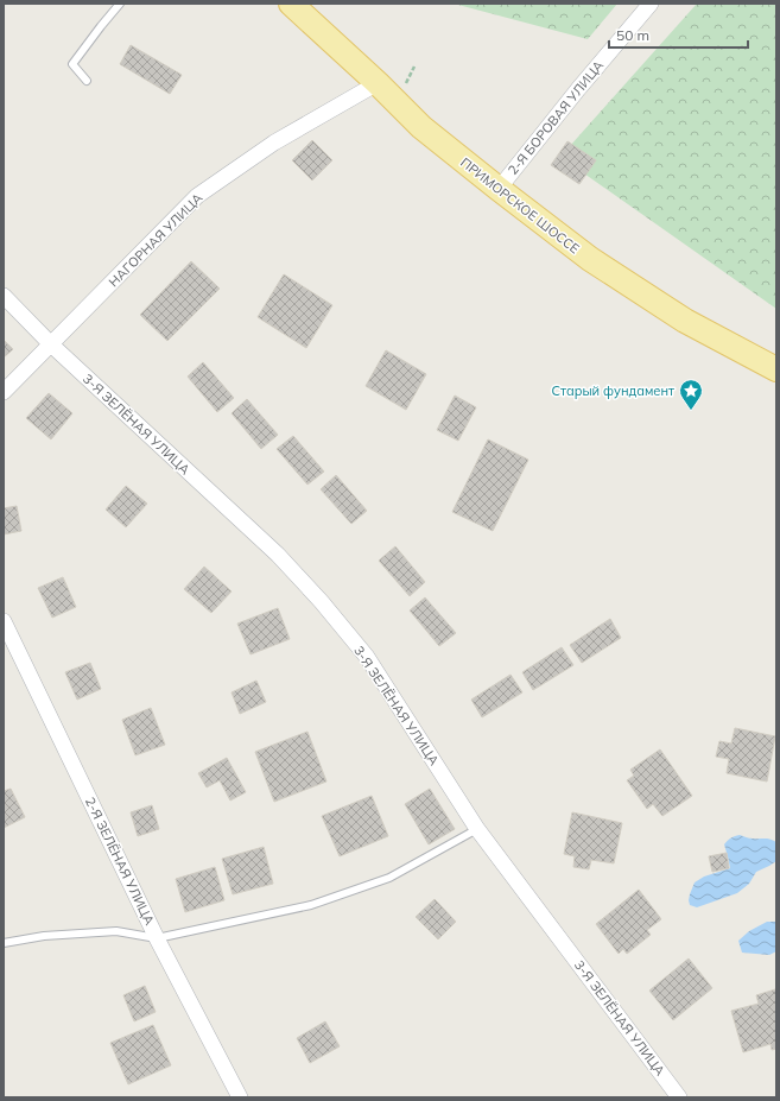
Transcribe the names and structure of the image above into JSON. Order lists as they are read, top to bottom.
{
  "streets": {
    "main road": ["ПРИМОРСКОЕ ШОССЕ"],
    "street": [
      "2-Я БОРОВАЯ УЛИЦА",
      "НАГОРНАЯ УЛИЦА",
      "3-Я ЗЕЛЁНАЯ УЛИЦА",
      "2-Я ЗЕЛЁНАЯ УЛИЦА"
    ]
  },
  "crossings": [
    ["2-Я БОРОВАЯ УЛИЦА", "ПРИМОРСКОЕ ШОССЕ"],
    ["ПРИМОРСКОЕ ШОССЕ", "НАГОРНАЯ УЛИЦА"],
    ["НАГОРНАЯ УЛИЦА", "3-Я ЗЕЛЁНАЯ УЛИЦА"]
  ],
  "places": {
    "place": ["Старый фундамент"]
  },
  "scale_bar": "50 m"
}
